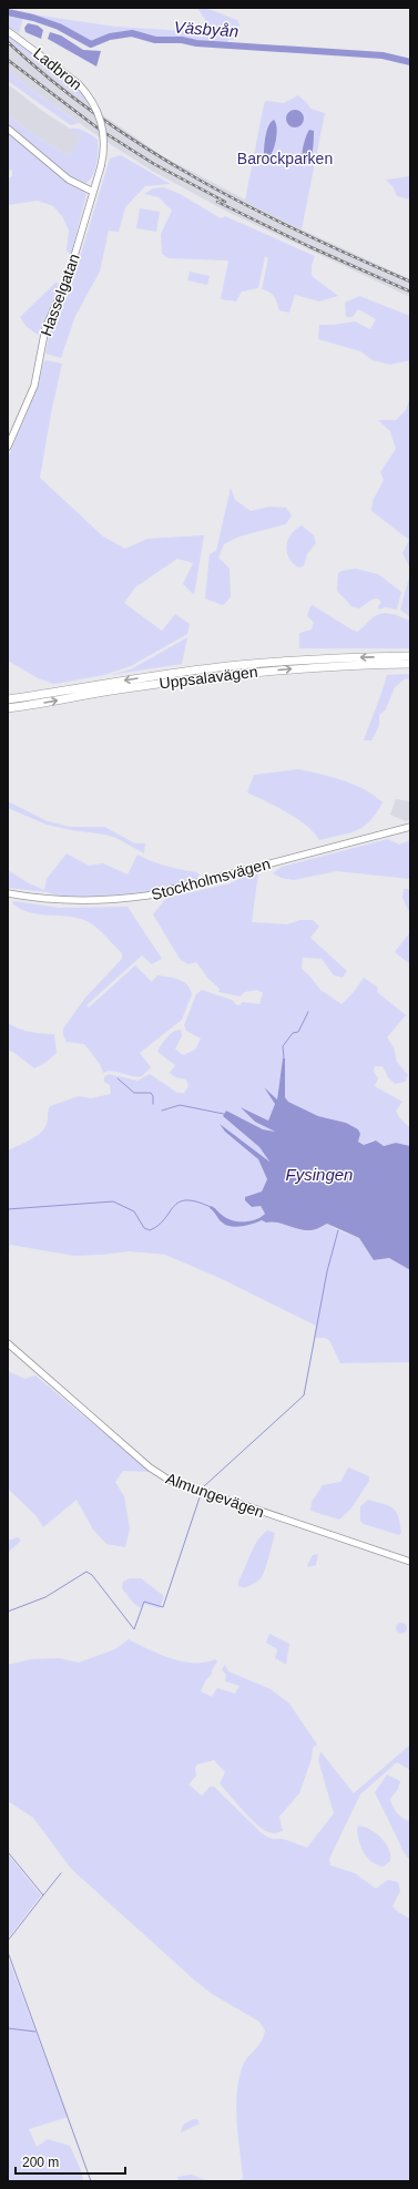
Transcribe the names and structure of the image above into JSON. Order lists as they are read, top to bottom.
{
  "streets": {
    "highway": ["Uppsalavägen"],
    "street": [
      "Ladbron",
      "Hasselgatan",
      "Stockholmsvägen",
      "Almungevägen"
    ]
  },
  "crossings": [
    ["Ladbron", "Hasselgatan"]
  ],
  "water": ["Väsbyån", "Fysingen"],
  "parks": ["Barockparken"],
  "scale_bar": "200 m"
}
